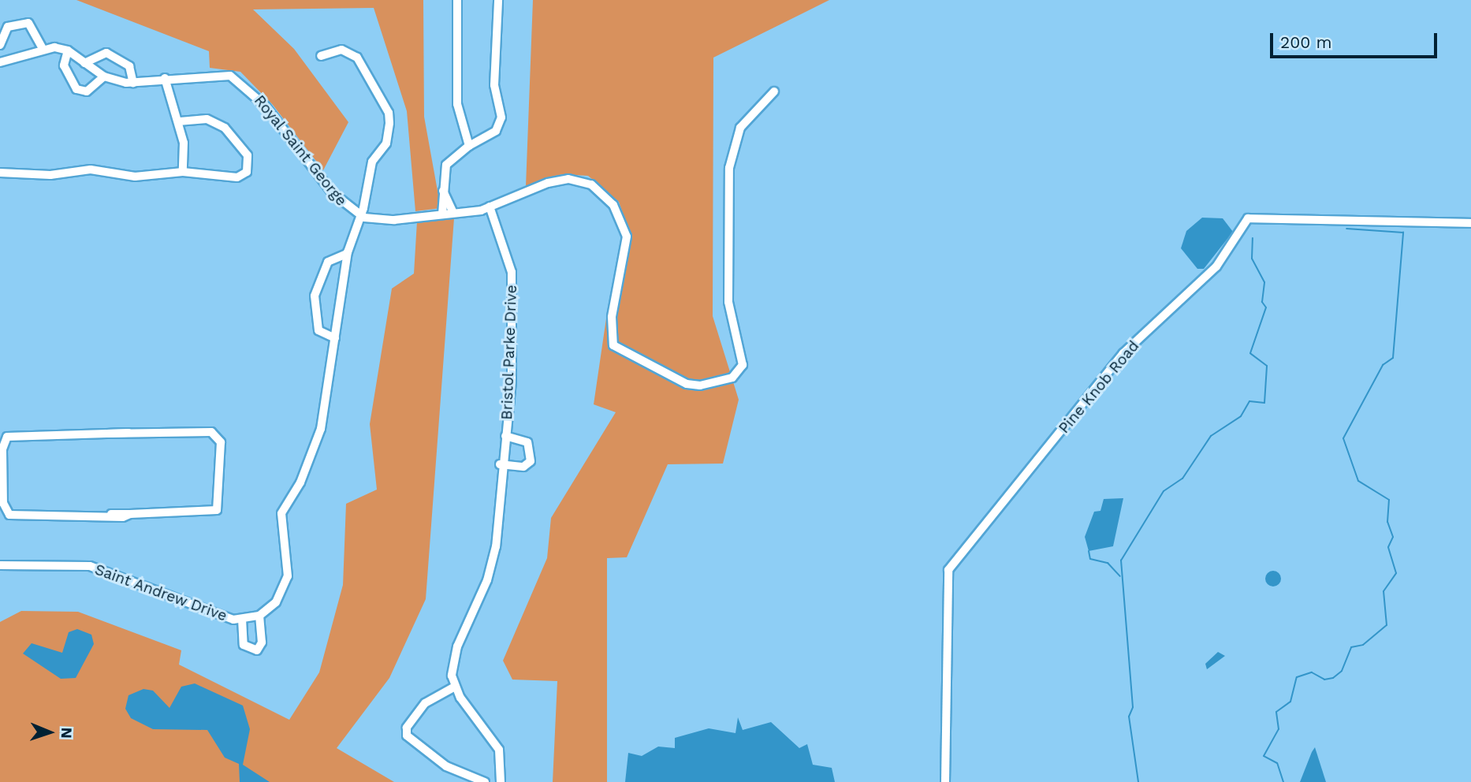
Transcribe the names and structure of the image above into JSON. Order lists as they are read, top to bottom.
{
  "streets": {
    "street": [
      "Royal Saint George",
      "Bristol Parke Drive",
      "Pine Knob Road",
      "Saint Andrew Drive"
    ]
  },
  "crossings": [
    ["Royal Saint George", "Bristol Parke Drive"]
  ],
  "scale_bar": "200 m",
  "north": "right"
}
